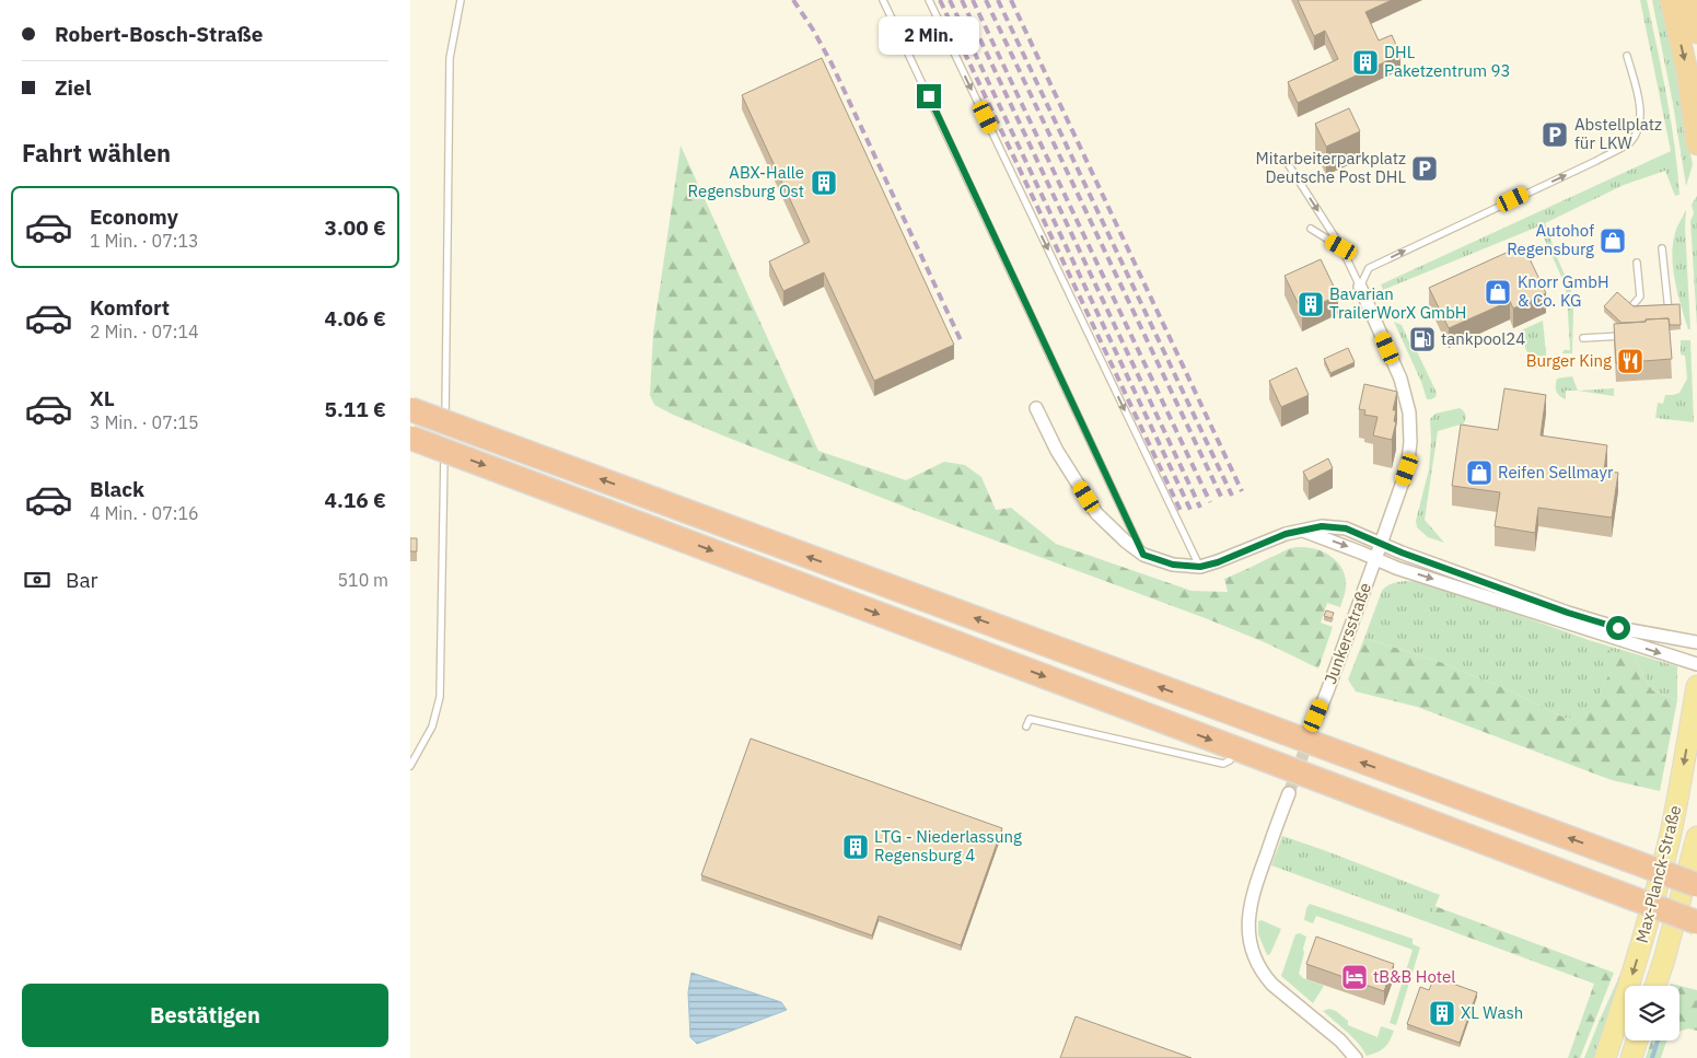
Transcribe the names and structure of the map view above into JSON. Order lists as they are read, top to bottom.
{
  "streets": {
    "main road": ["Max-Planck-Straße"],
    "street": ["Junkersstraße"]
  },
  "places": {
    "building": [
      "DHL Paketzentrum 93",
      "ABX-Halle Regensburg Ost",
      "Bavarian TrailerWorX GmbH",
      "LTG - Niederlassung Regensburg 4",
      "XL Wash"
    ],
    "parking": ["Abstellplatz für LKW", "Mitarbeiterparkplatz Deutsche Post DHL"],
    "shop": ["Autohof Regensburg", "Knorr GmbH & Co. KG", "Reifen Sellmayr"],
    "fuel station": ["tankpool24"],
    "restaurant": ["Burger King"],
    "hotel": ["tB&B Hotel"]
  },
  "page": {
    "banner": ["Robert-Bosch-Straße", "Ziel"],
    "bubble": "2 Min.",
    "heading": "Fahrt wählen",
    "list": [
      {
        "name": "Economy",
        "note": "1 Min. · 07:13",
        "value": "3.00 €"
      },
      {
        "name": "Komfort",
        "note": "2 Min. · 07:14",
        "value": "4.06 €"
      },
      {
        "name": "XL",
        "note": "3 Min. · 07:15",
        "value": "5.11 €"
      },
      {
        "name": "Black",
        "note": "4 Min. · 07:16",
        "value": "4.16 €"
      }
    ],
    "pay": ["Bar", "510 m"],
    "buttons": "Bestätigen"
  }
}
